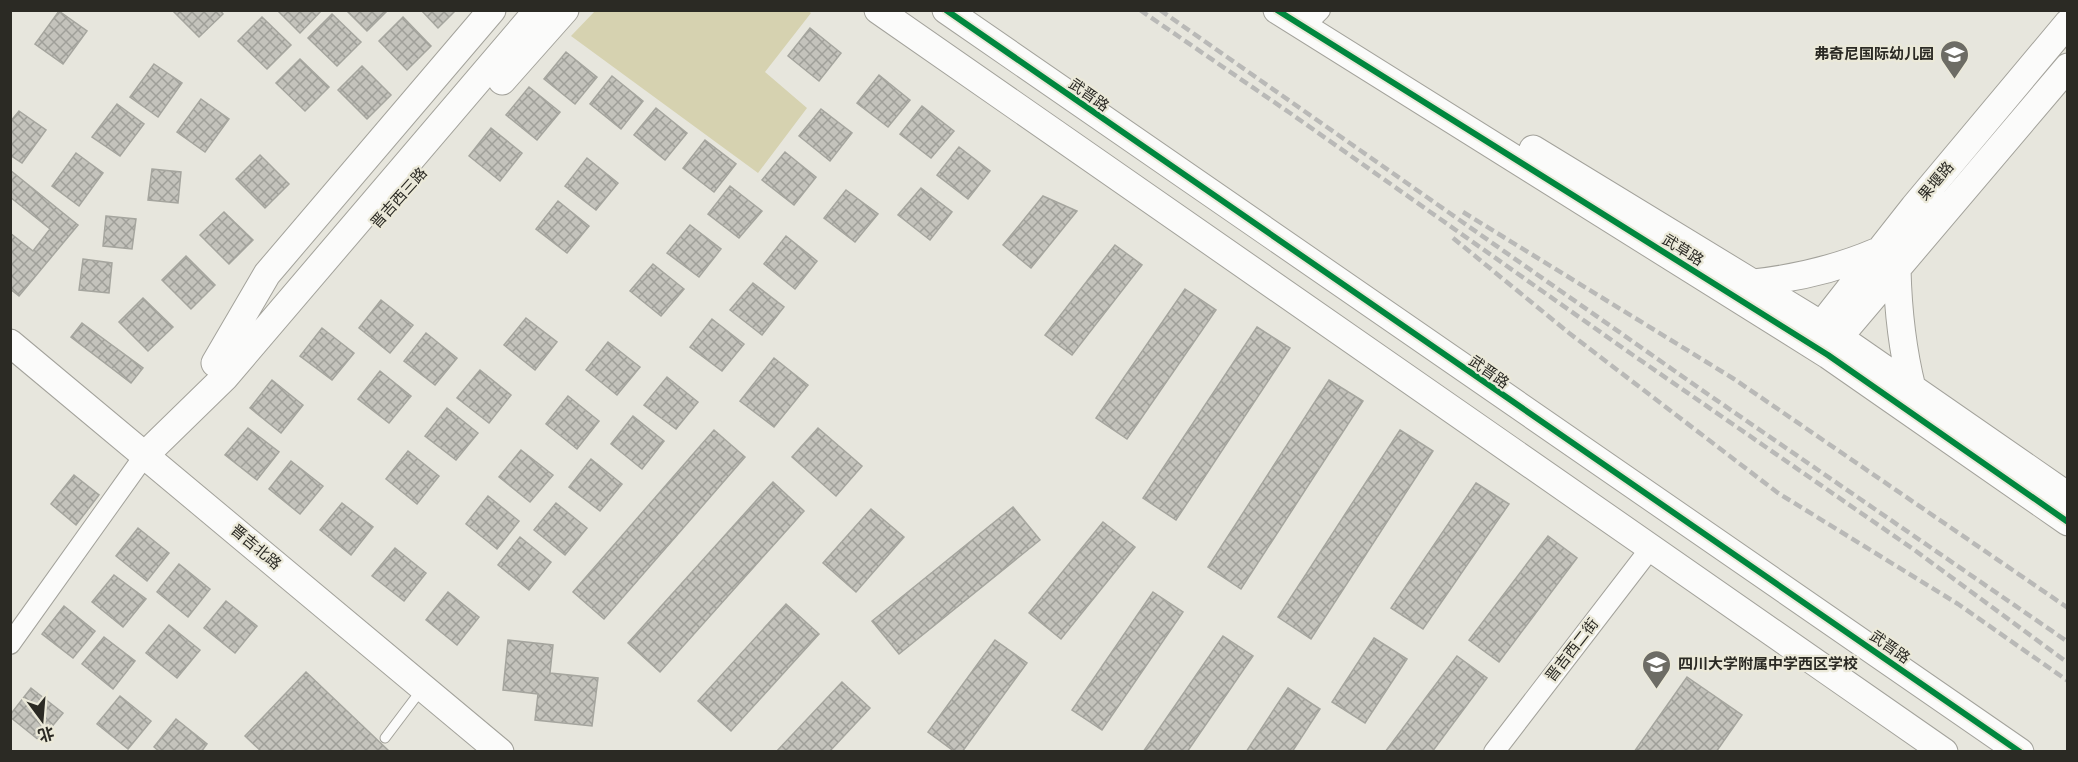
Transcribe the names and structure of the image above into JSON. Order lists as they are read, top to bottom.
{
  "streets": {
    "street": [
      "武晋路",
      "果堰路",
      "晋吉西三路",
      "武草路",
      "晋吉北路",
      "晋吉西二街"
    ]
  },
  "crossings": [
    ["果堰路", "武草路"],
    ["晋吉西三路", "晋吉北路"]
  ],
  "places": {
    "school or university": ["弗奇尼国际幼儿园", "四川大学附属中学西区学校"]
  },
  "north": "bottom"
}
